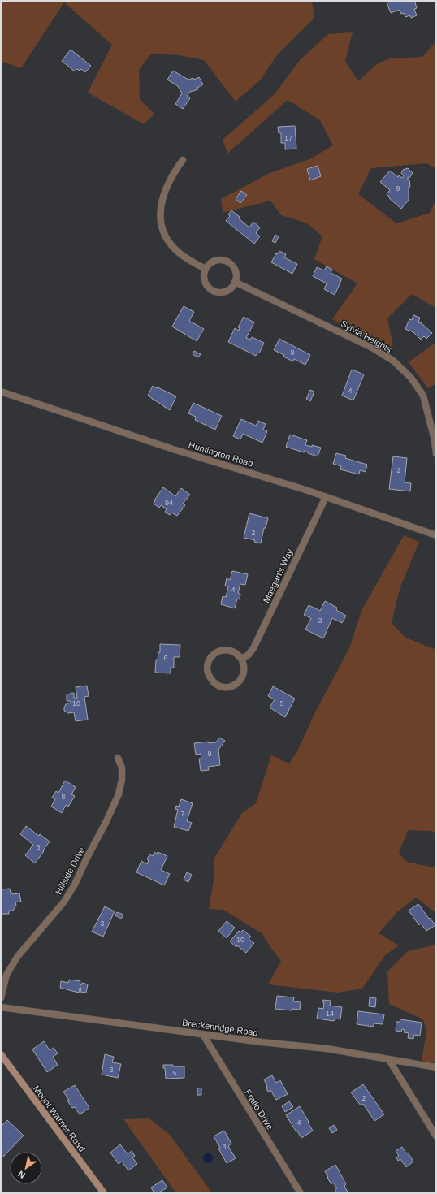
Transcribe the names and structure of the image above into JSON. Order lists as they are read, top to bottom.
{
  "streets": {
    "main road": ["Mount Warner Road"],
    "street": [
      "Sylvia Heights",
      "Huntington Road",
      "Maegan's Way",
      "Hillside Drive",
      "Breckenridge Road",
      "Frallo Drive"
    ]
  },
  "crossings": [
    ["Huntington Road", "Maegan's Way"],
    ["Breckenridge Road", "Frallo Drive"]
  ],
  "house_numbers": [
    "17",
    "9",
    "8",
    "4",
    "2",
    "94",
    "2",
    "4",
    "3",
    "6",
    "10",
    "5",
    "9",
    "8",
    "7",
    "6",
    "3",
    "10",
    "14",
    "3",
    "5",
    "2",
    "4",
    "3"
  ],
  "north": "bottom left"
}
